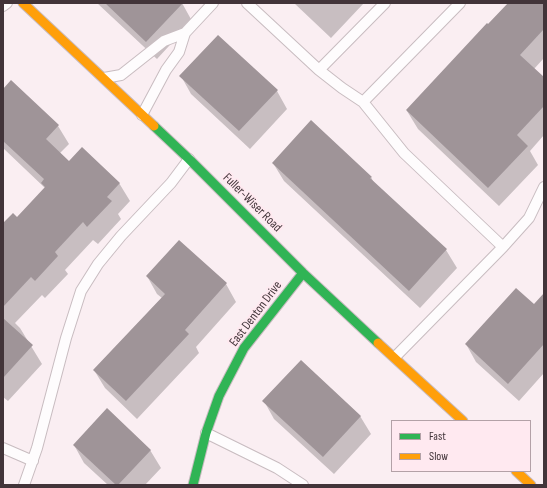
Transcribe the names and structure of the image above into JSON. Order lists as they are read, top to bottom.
{
  "streets": {
    "street": ["Fuller-Wiser Road", "East Denton Drive"]
  },
  "crossings": [
    ["Fuller-Wiser Road", "East Denton Drive"]
  ],
  "legend": ["Fast", "Slow"]
}
